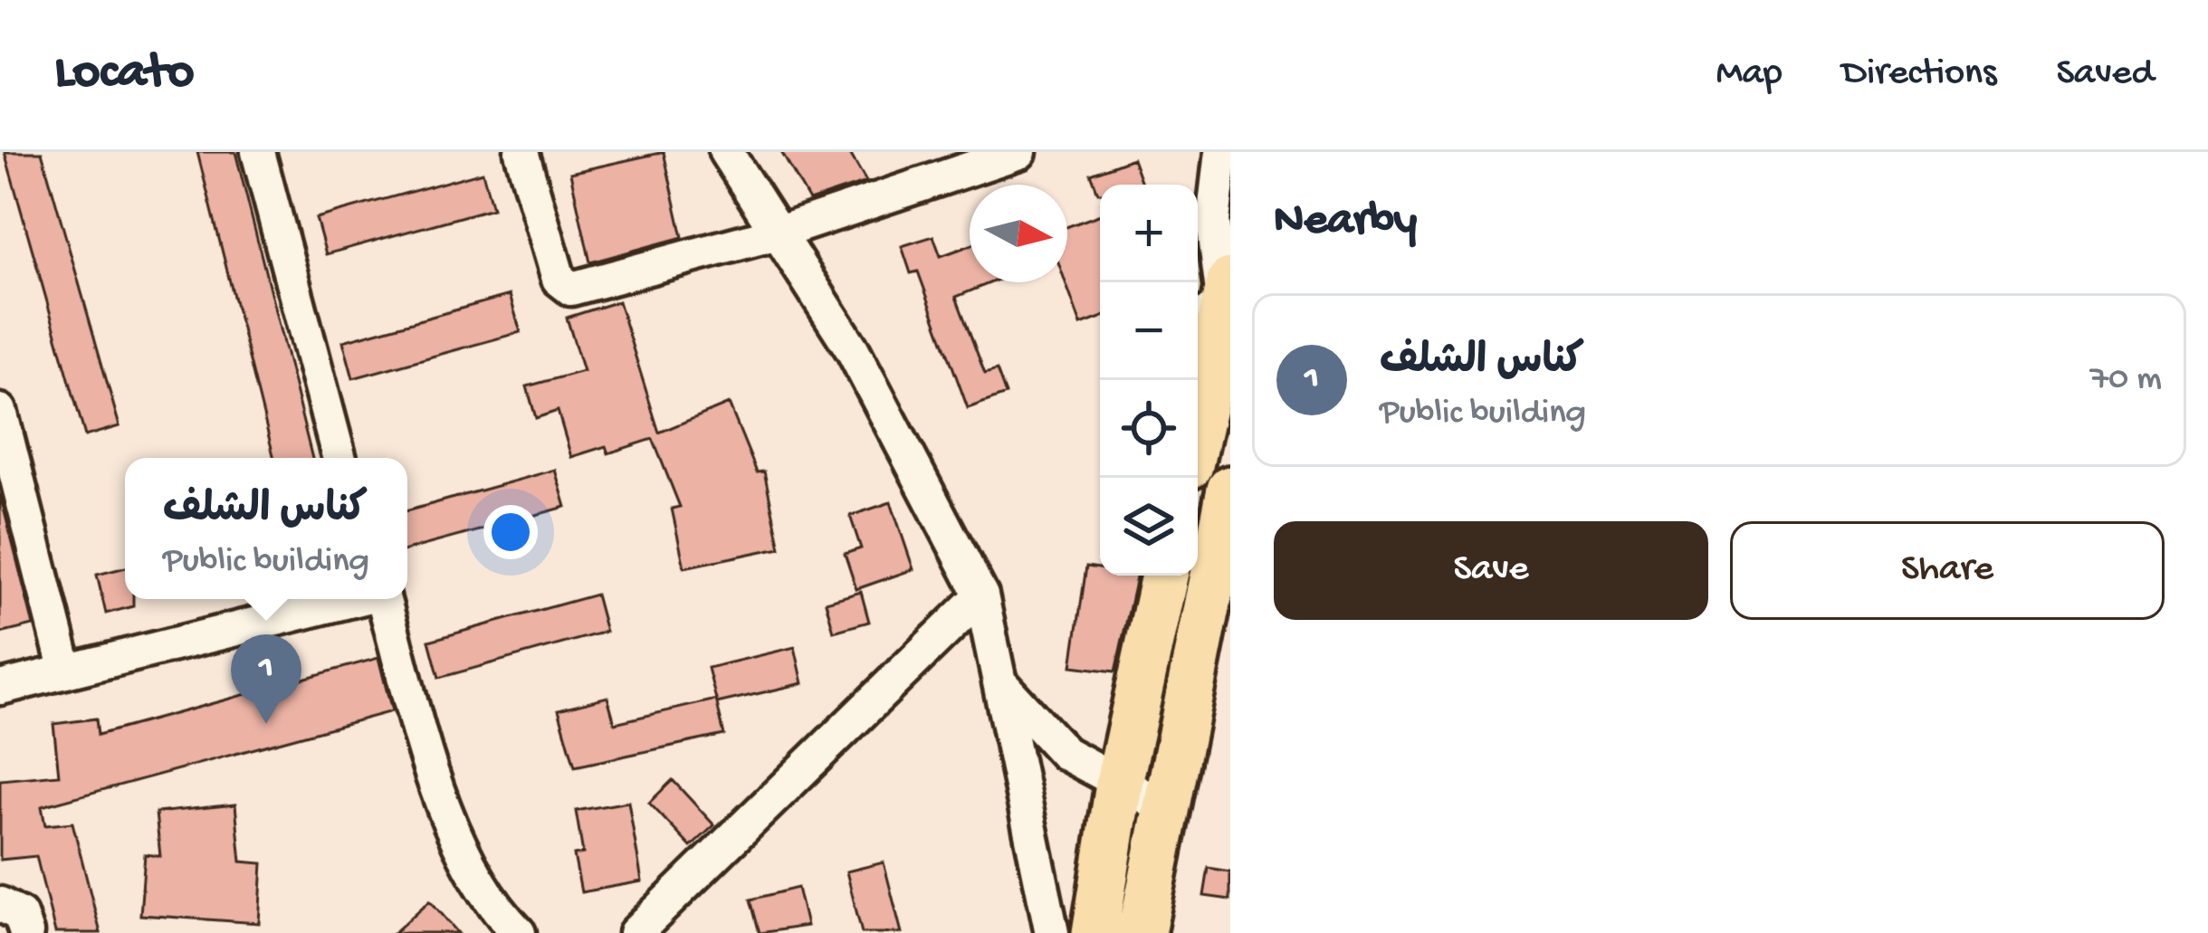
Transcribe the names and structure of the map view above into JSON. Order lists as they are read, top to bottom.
{
  "north": "right",
  "page": {
    "header": "Locato",
    "nav": ["Map", "Directions", "Saved"],
    "heading": "Nearby",
    "map_buttons": ["+", "−"],
    "list": [
      {
        "mark": "1",
        "name": "كناس الشلف",
        "note": "Public building",
        "value": "70 m"
      }
    ],
    "popup": ["كناس الشلف", "Public building"],
    "buttons": ["Save", "Share"],
    "pins": "1"
  }
}
